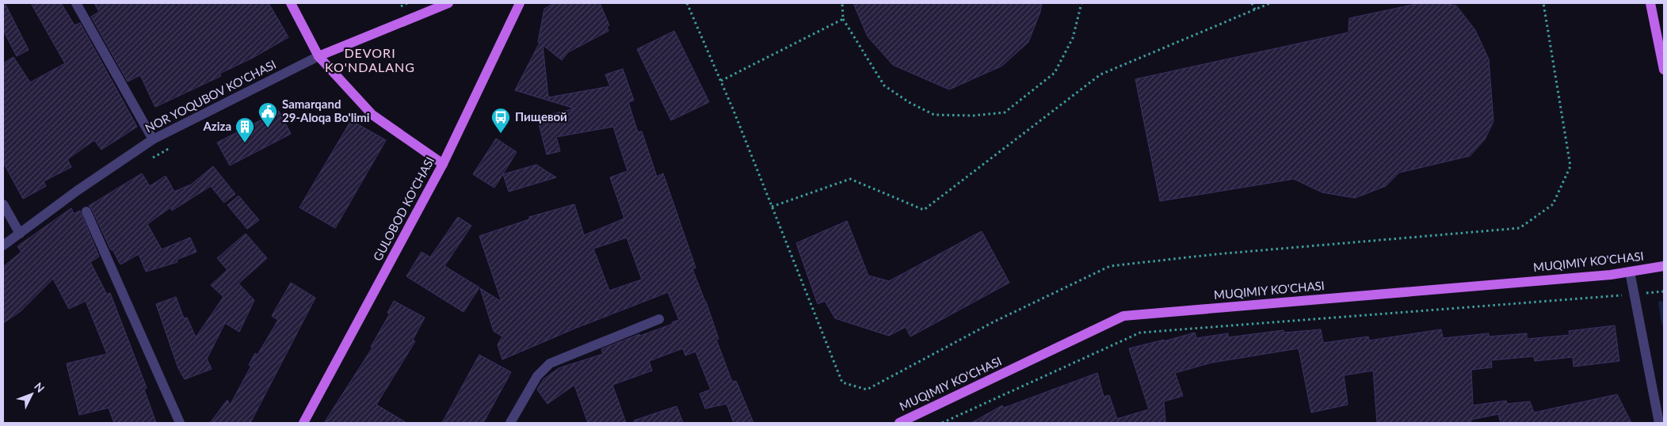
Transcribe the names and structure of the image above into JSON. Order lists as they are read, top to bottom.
{
  "streets": {
    "main road": ["NOR YOQUBOV KO'CHASI", "GULOBOD KO'CHASI", "MUQIMIY KO'CHASI"]
  },
  "districts": ["DEVORI KO'NDALANG"],
  "places": {
    "public building": ["Samarqand 29-Aloqa Bo'limi"],
    "bus stop": ["Пищевой"],
    "building": ["Aziza"]
  },
  "north": "top right"
}
